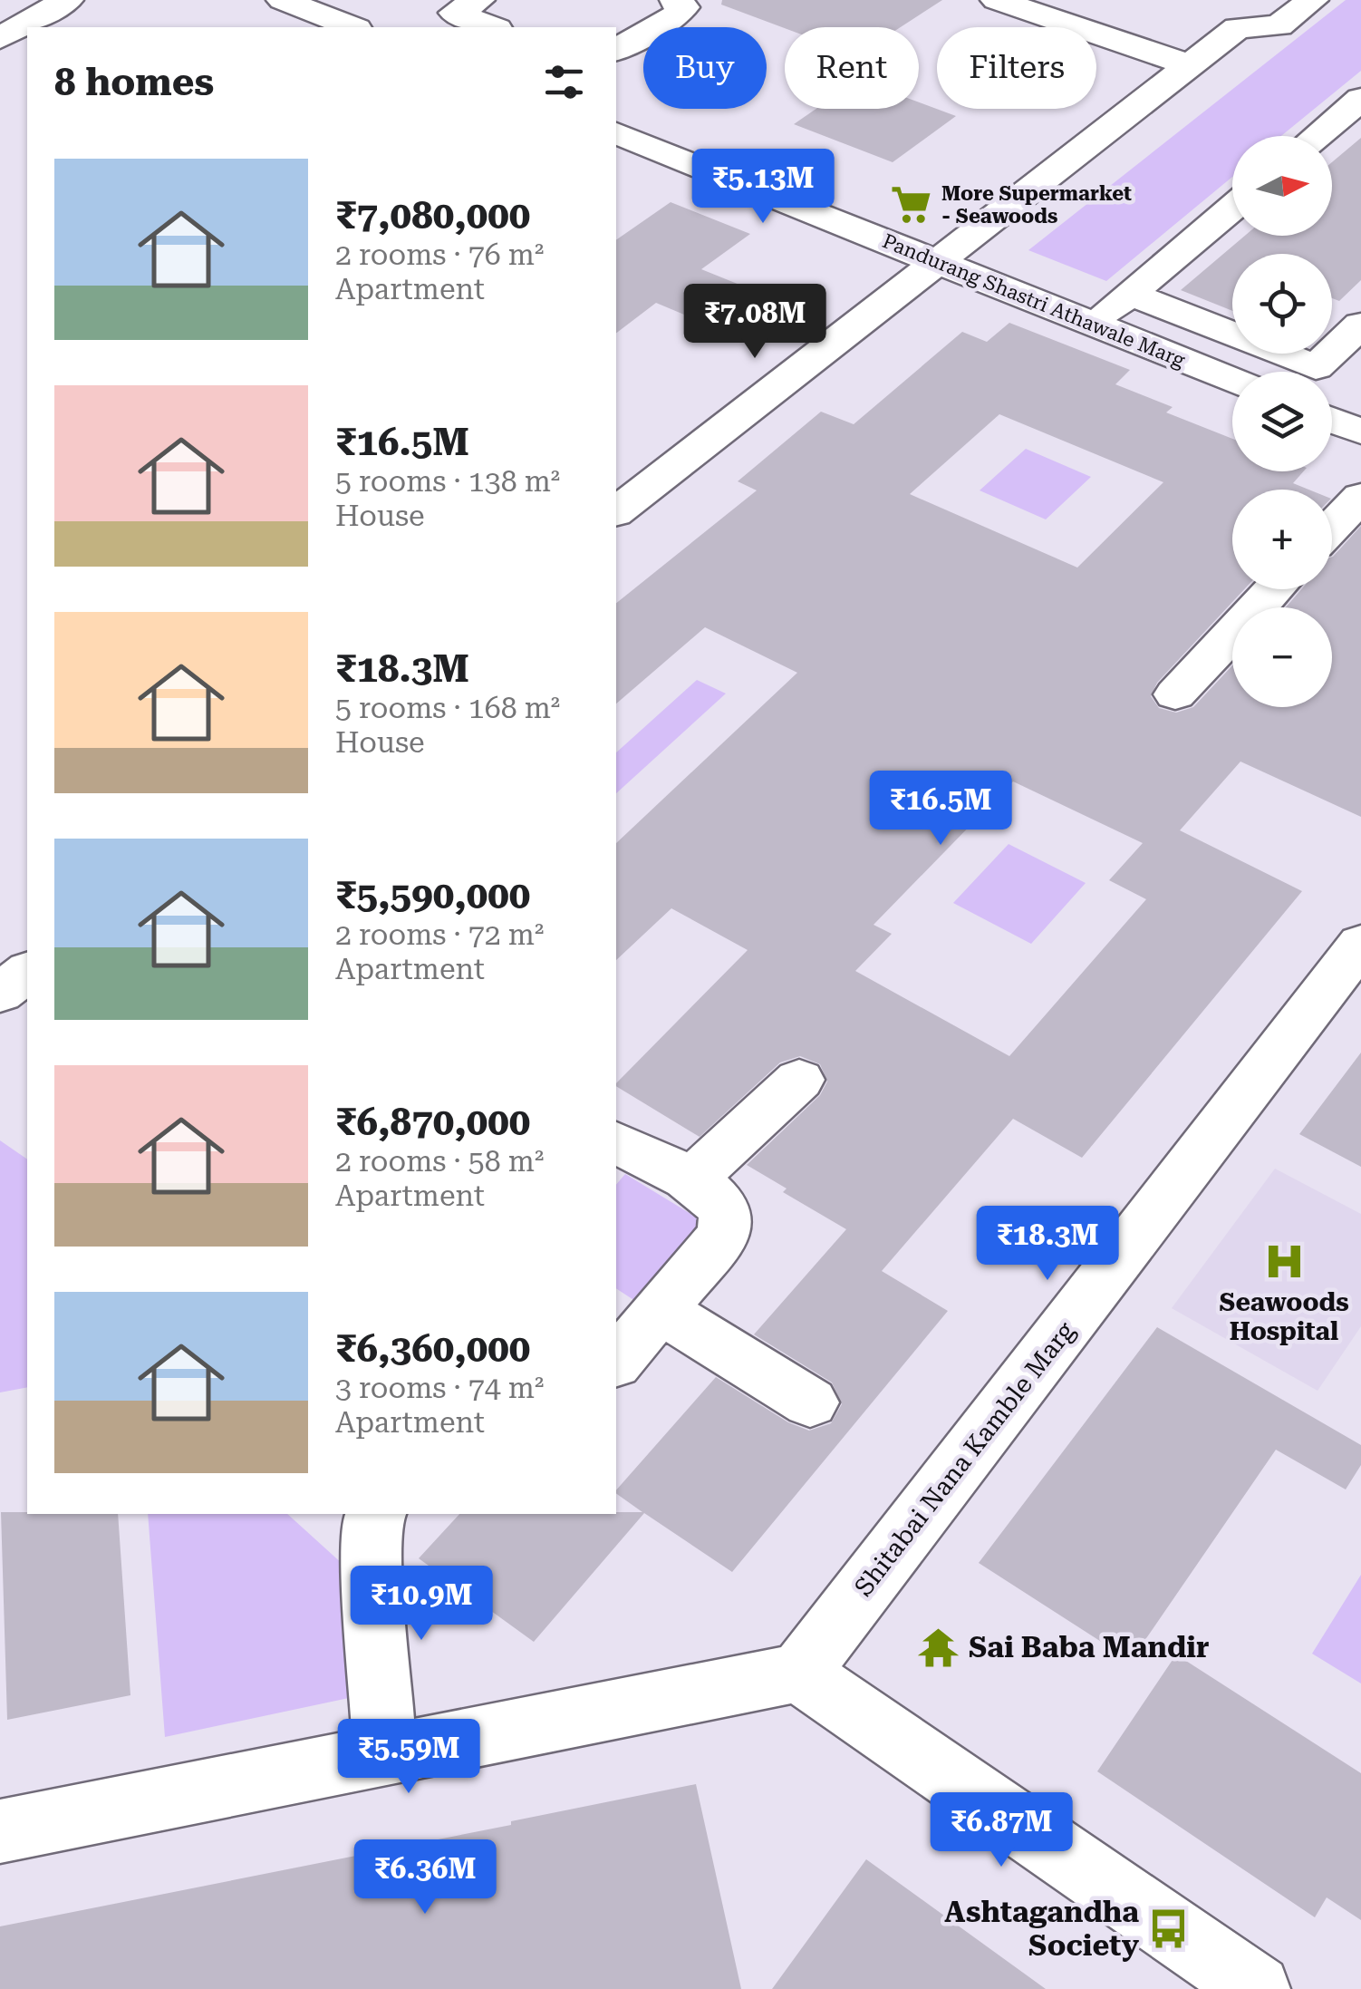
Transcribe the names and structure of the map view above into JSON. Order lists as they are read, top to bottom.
{
  "streets": {
    "street": ["Pandurang Shastri Athawale Marg", "Shitabai Nana Kamble Marg"]
  },
  "places": {
    "supermarket": ["More Supermarket - Seawoods"],
    "hospital": ["Seawoods Hospital"],
    "temple": ["Sai Baba Mandir"],
    "bus stop": ["Ashtagandha Society"]
  },
  "north": "right",
  "page": {
    "chip": ["Buy", "Rent", "Filters"],
    "heading": "8 homes",
    "map_buttons": ["+", "−"],
    "list": [
      {
        "name": "₹7,080,000",
        "note": "2 rooms · 76 m² · Apartment"
      },
      {
        "name": "₹16.5M",
        "note": "5 rooms · 138 m² · House"
      },
      {
        "name": "₹18.3M",
        "note": "5 rooms · 168 m² · House"
      },
      {
        "name": "₹5,590,000",
        "note": "2 rooms · 72 m² · Apartment"
      },
      {
        "name": "₹6,870,000",
        "note": "2 rooms · 58 m² · Apartment"
      },
      {
        "name": "₹6,360,000",
        "note": "3 rooms · 74 m² · Apartment"
      }
    ],
    "price": [
      "₹5.13M",
      "₹7.08M",
      "₹16.5M",
      "₹18.3M",
      "₹10.9M",
      "₹5.59M",
      "₹6.87M",
      "₹6.36M"
    ]
  }
}
